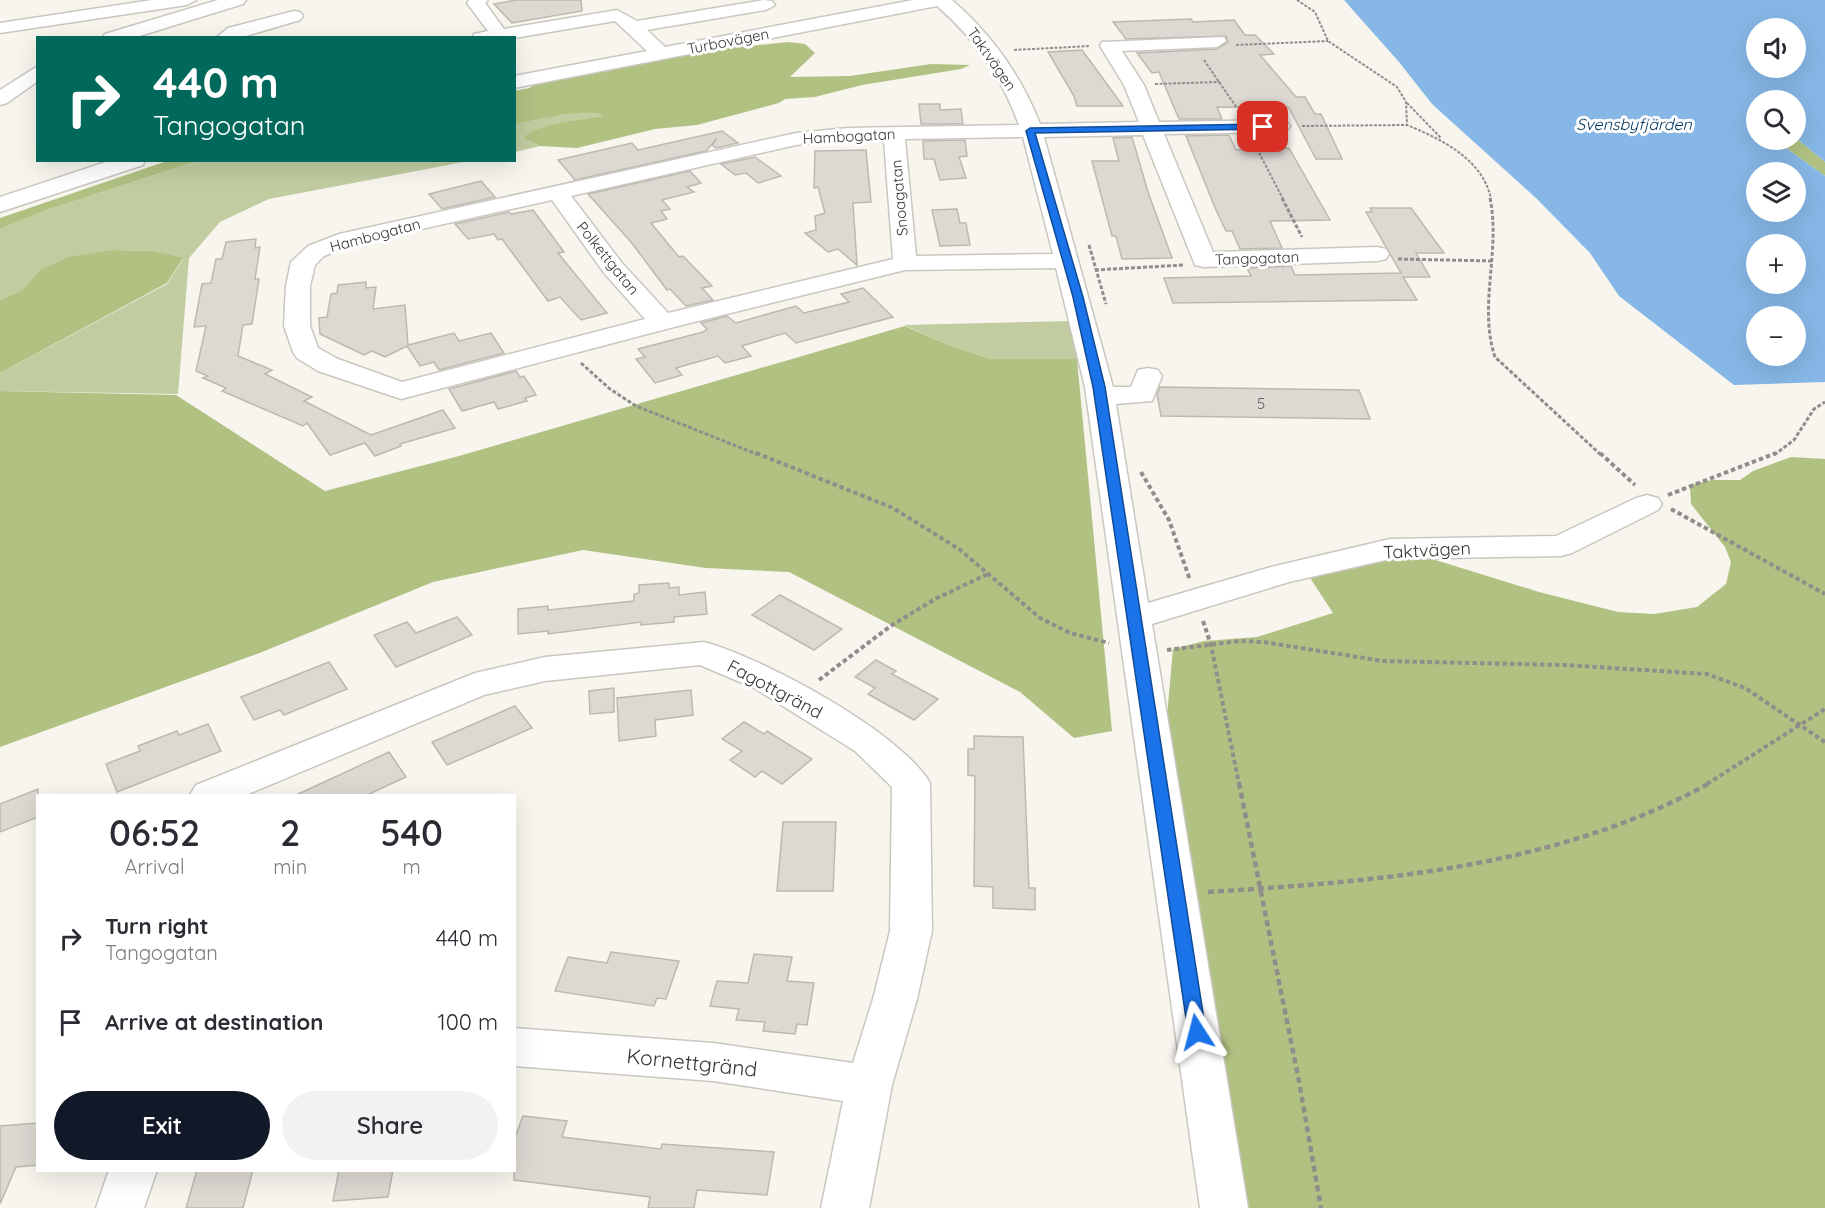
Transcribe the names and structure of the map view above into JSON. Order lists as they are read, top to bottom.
{
  "streets": {
    "main road": [
      "Turbovägen",
      "Taktvägen",
      "Hambogatan",
      "Snoagatan",
      "Polkettgatan",
      "Tangogatan",
      "Fagottgränd",
      "Kornettgränd"
    ]
  },
  "crossings": [
    ["Turbovägen", "Taktvägen"],
    ["Taktvägen", "Hambogatan"],
    ["Hambogatan", "Snoagatan"],
    ["Hambogatan", "Polkettgatan"],
    ["Fagottgränd", "Kornettgränd"]
  ],
  "water": ["Svensbyfjärden"],
  "house_numbers": ["5"],
  "page": {
    "map_buttons": ["+", "−"],
    "turn": ["440 m", "Tangogatan"],
    "eta": [
      "06:52",
      "Arrival",
      "2",
      "min",
      "540",
      "m"
    ],
    "list": [
      {
        "name": "Turn right",
        "note": "Tangogatan",
        "value": "440 m"
      },
      {
        "name": "Arrive at destination",
        "value": "100 m"
      }
    ],
    "buttons": ["Exit", "Share"]
  }
}
